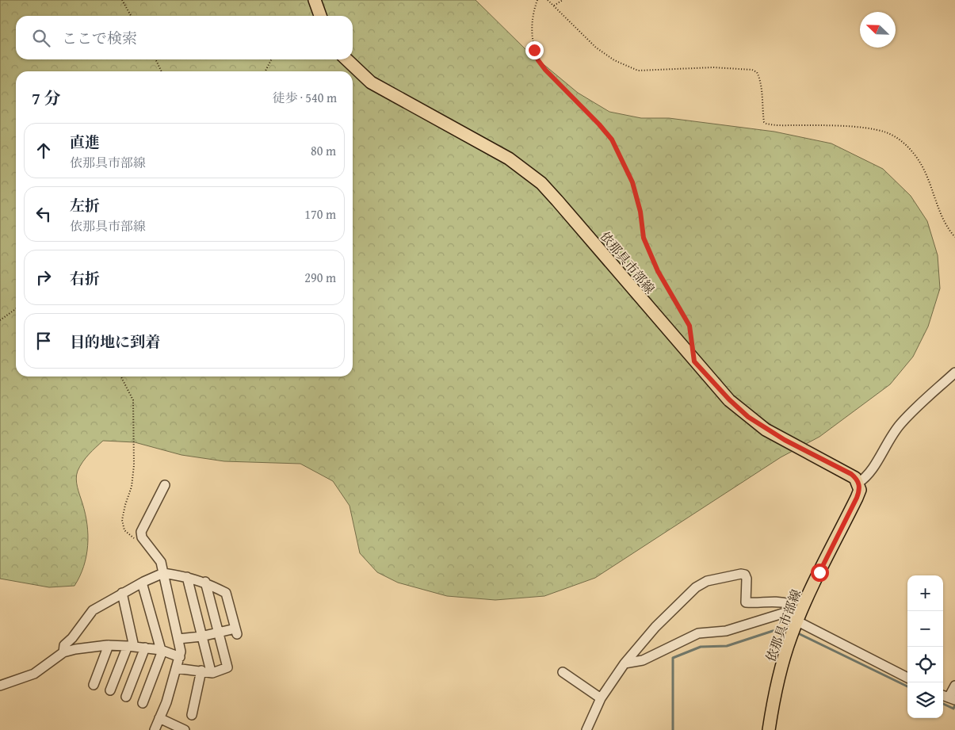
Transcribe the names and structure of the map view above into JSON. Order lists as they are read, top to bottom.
{
  "streets": {
    "main road": ["依那具市部線"]
  },
  "north": "top left",
  "page": {
    "search": "ここで検索",
    "heading": ["7 分", "徒歩 · 540 m"],
    "list": [
      ["直進", "依那具市部線", "80 m"],
      ["左折", "依那具市部線", "170 m"],
      ["右折", "290 m"],
      "目的地に到着"
    ],
    "map_buttons": ["+", "−"]
  }
}
